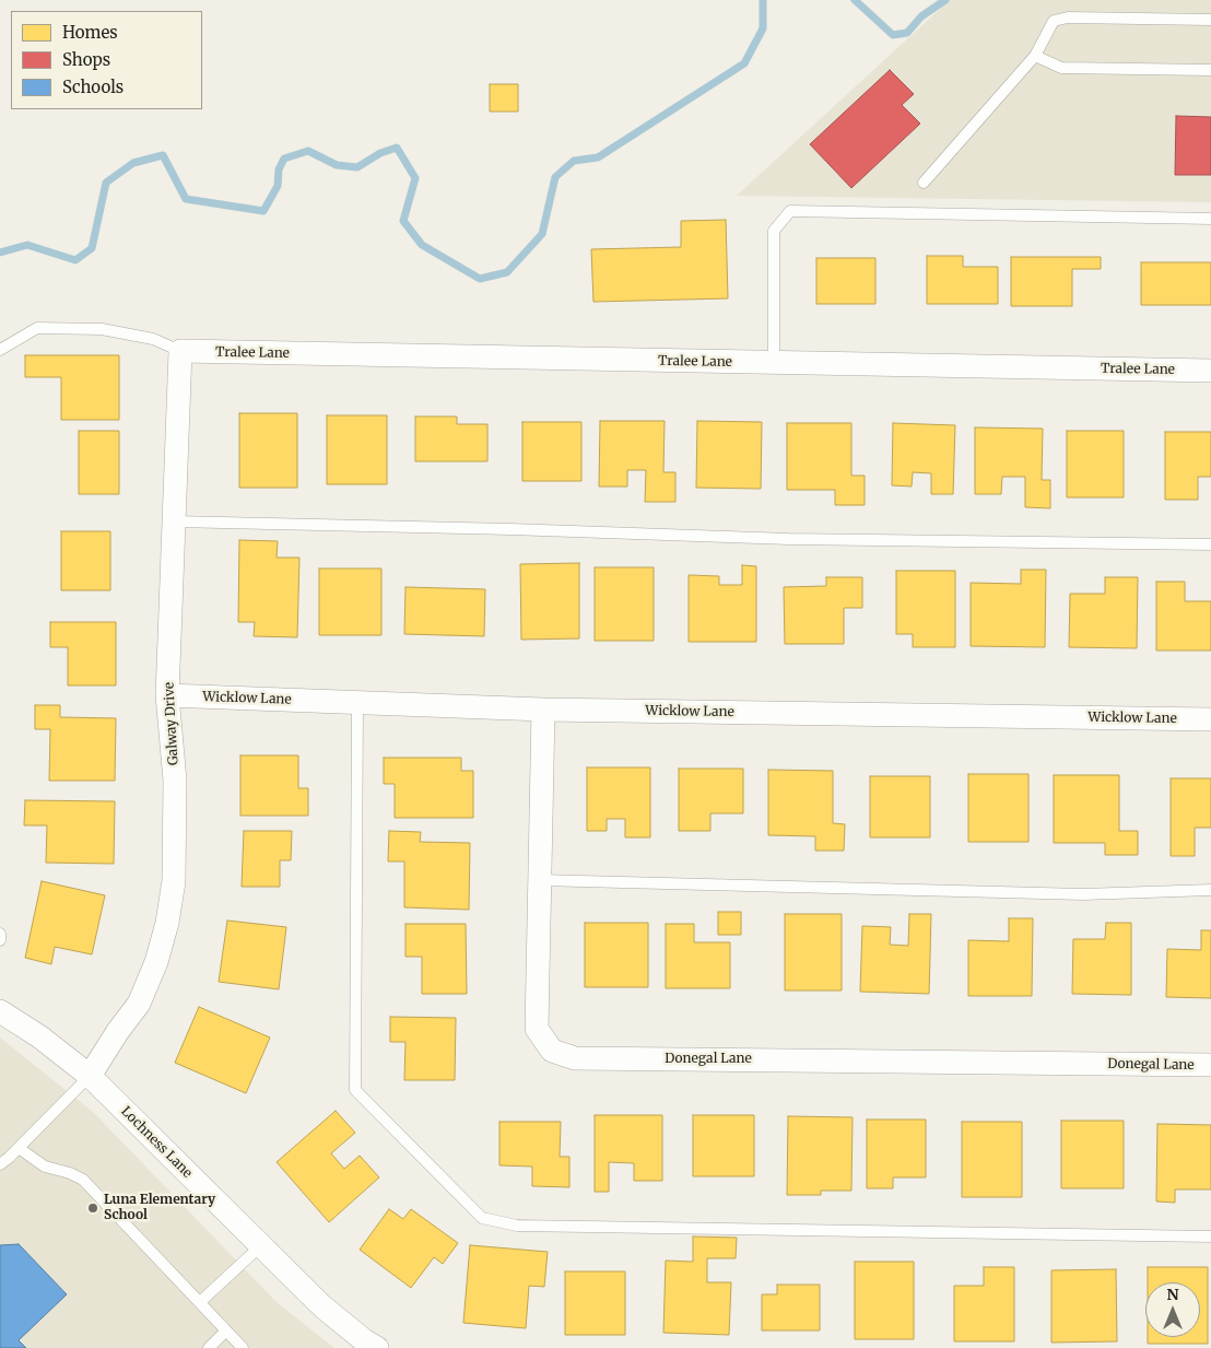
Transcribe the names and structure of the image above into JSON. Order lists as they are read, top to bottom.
{
  "streets": {
    "street": [
      "Tralee Lane",
      "Wicklow Lane",
      "Galway Drive",
      "Donegal Lane",
      "Lochness Lane"
    ]
  },
  "crossings": [
    ["Tralee Lane", "Galway Drive"],
    ["Wicklow Lane", "Galway Drive"],
    ["Wicklow Lane", "Donegal Lane"],
    ["Galway Drive", "Lochness Lane"]
  ],
  "places": ["Luna Elementary School"],
  "legend": ["Homes", "Shops", "Schools"],
  "north": "top"
}
